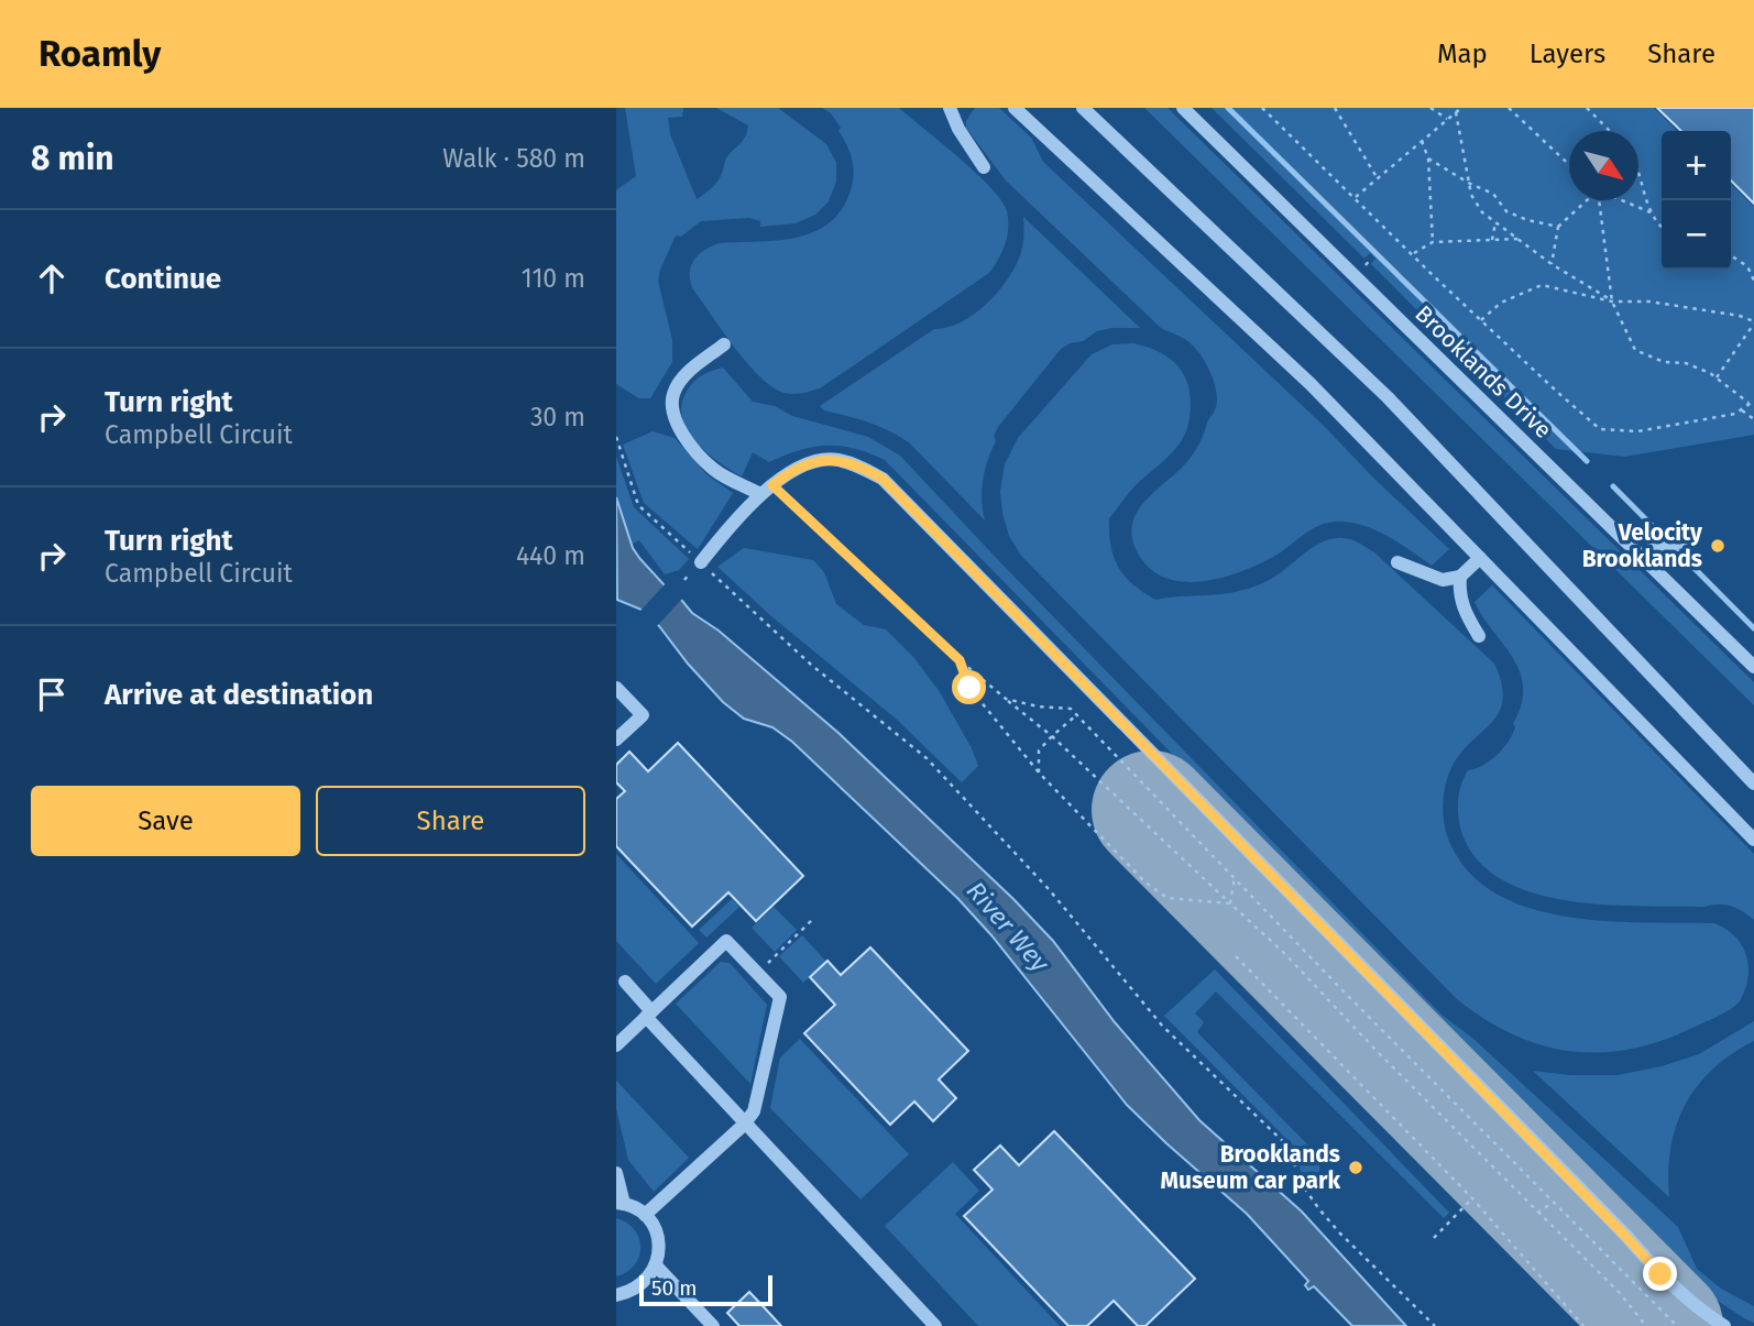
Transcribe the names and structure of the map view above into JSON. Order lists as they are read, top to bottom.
{
  "streets": {
    "street": ["Brooklands Drive"]
  },
  "water": ["River Wey"],
  "places": ["Velocity Brooklands", "Brooklands Museum car park"],
  "scale_bar": "50 m",
  "north": "bottom right",
  "page": {
    "header": "Roamly",
    "nav": ["Map", "Layers", "Share"],
    "heading": ["8 min", "Walk · 580 m"],
    "map_buttons": ["+", "−"],
    "list": [
      ["Continue", "110 m"],
      ["Turn right", "Campbell Circuit", "30 m"],
      ["Turn right", "Campbell Circuit", "440 m"],
      "Arrive at destination"
    ],
    "buttons": ["Save", "Share"],
    "scale": "50 m"
  }
}
